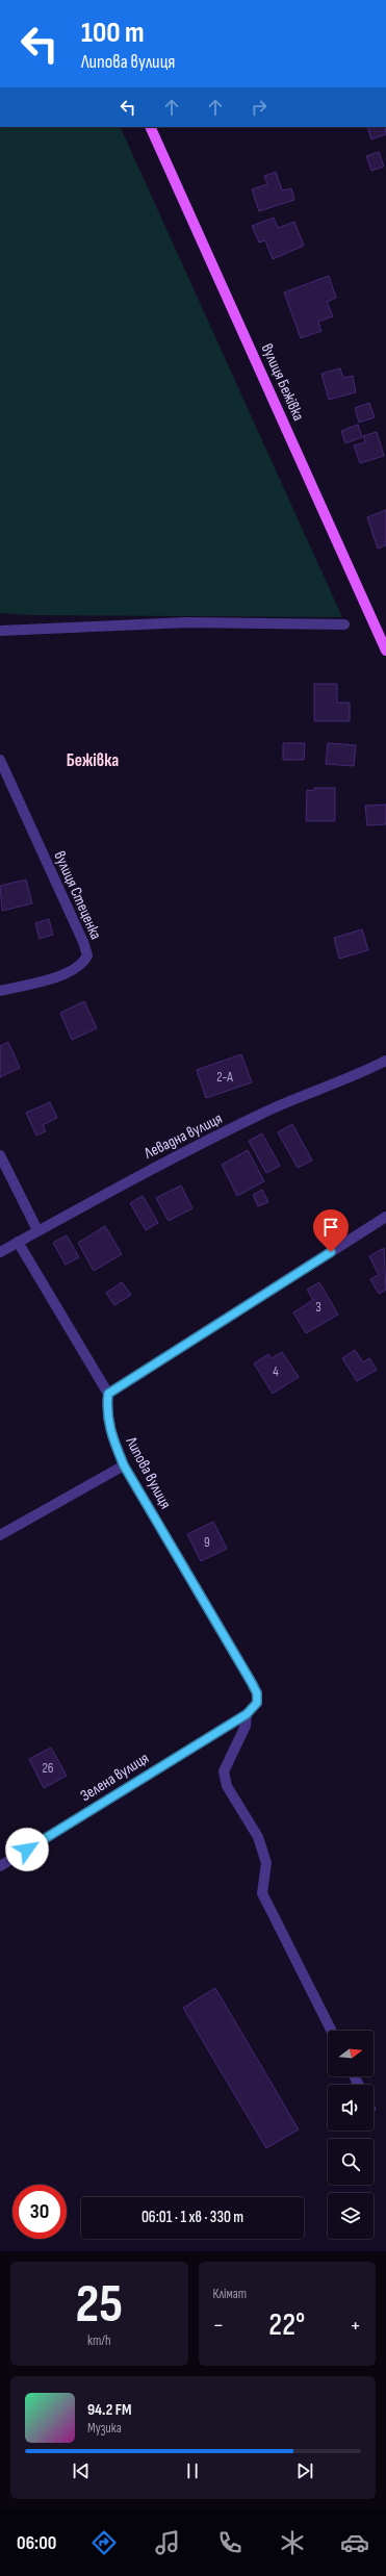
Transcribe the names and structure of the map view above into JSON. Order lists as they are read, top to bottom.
{
  "streets": {
    "main road": ["вулиця Бежівка"],
    "street": [
      "вулиця Стеценка",
      "Левадна вулиця",
      "Липова вулиця",
      "Зелена вулиця"
    ]
  },
  "crossings": [
    ["Липова вулиця", "Зелена вулиця"]
  ],
  "districts": ["Бежівка"],
  "house_numbers": [
    "2-А",
    "3",
    "4",
    "9",
    "26"
  ],
  "north": "right",
  "page": {
    "turn": ["100 m", "Липова вулиця"],
    "limit": "30",
    "trip": "06:01 · 1 хв · 330 m",
    "tile": [
      ["25", "km/h"],
      "Клімат"
    ],
    "heat": ["−", "22°", "+"],
    "song": ["94.2 FM", "Музика"],
    "tabs": "06:00"
  }
}
